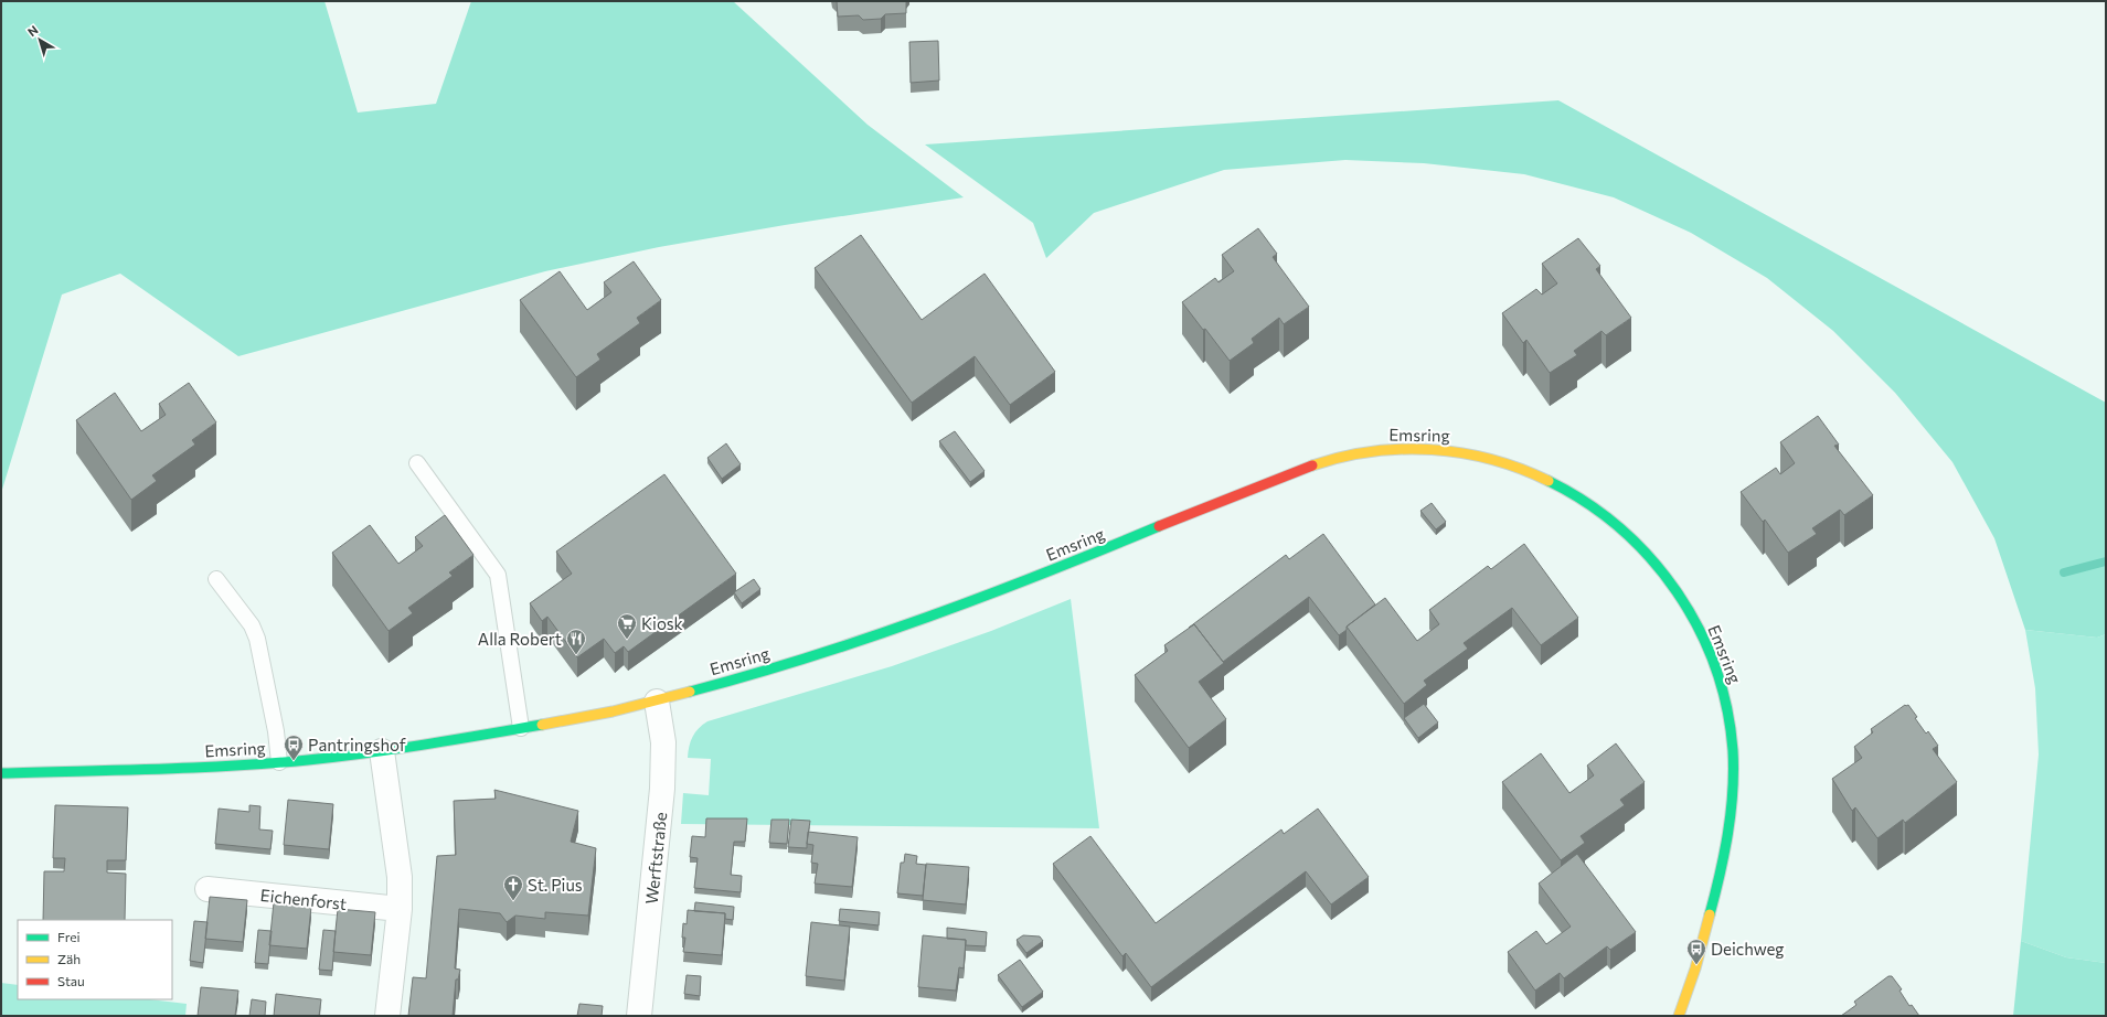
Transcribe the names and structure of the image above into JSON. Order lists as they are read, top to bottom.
{
  "streets": {
    "street": ["Emsring", "Werftstraße", "Eichenforst"]
  },
  "crossings": [
    ["Emsring", "Werftstraße"]
  ],
  "places": {
    "supermarket": ["Kiosk"],
    "restaurant": ["Alla Robert"],
    "bus stop": ["Pantringshof", "Deichweg"],
    "church": ["St. Pius"]
  },
  "legend": ["Frei", "Zäh", "Stau"],
  "north": "top left"
}
